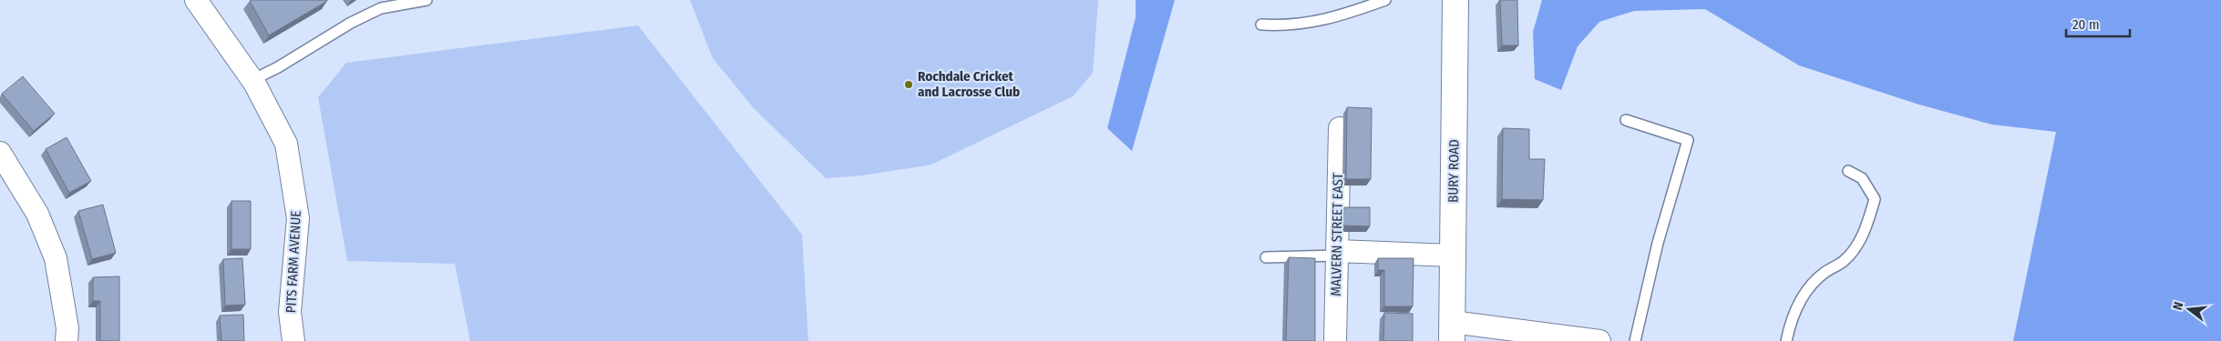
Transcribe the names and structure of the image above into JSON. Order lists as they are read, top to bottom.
{
  "streets": {
    "main road": ["BURY ROAD"],
    "street": ["MALVERN STREET EAST", "PITS FARM AVENUE"]
  },
  "places": ["Rochdale Cricket and Lacrosse Club"],
  "scale_bar": "20 m",
  "north": "left"
}
